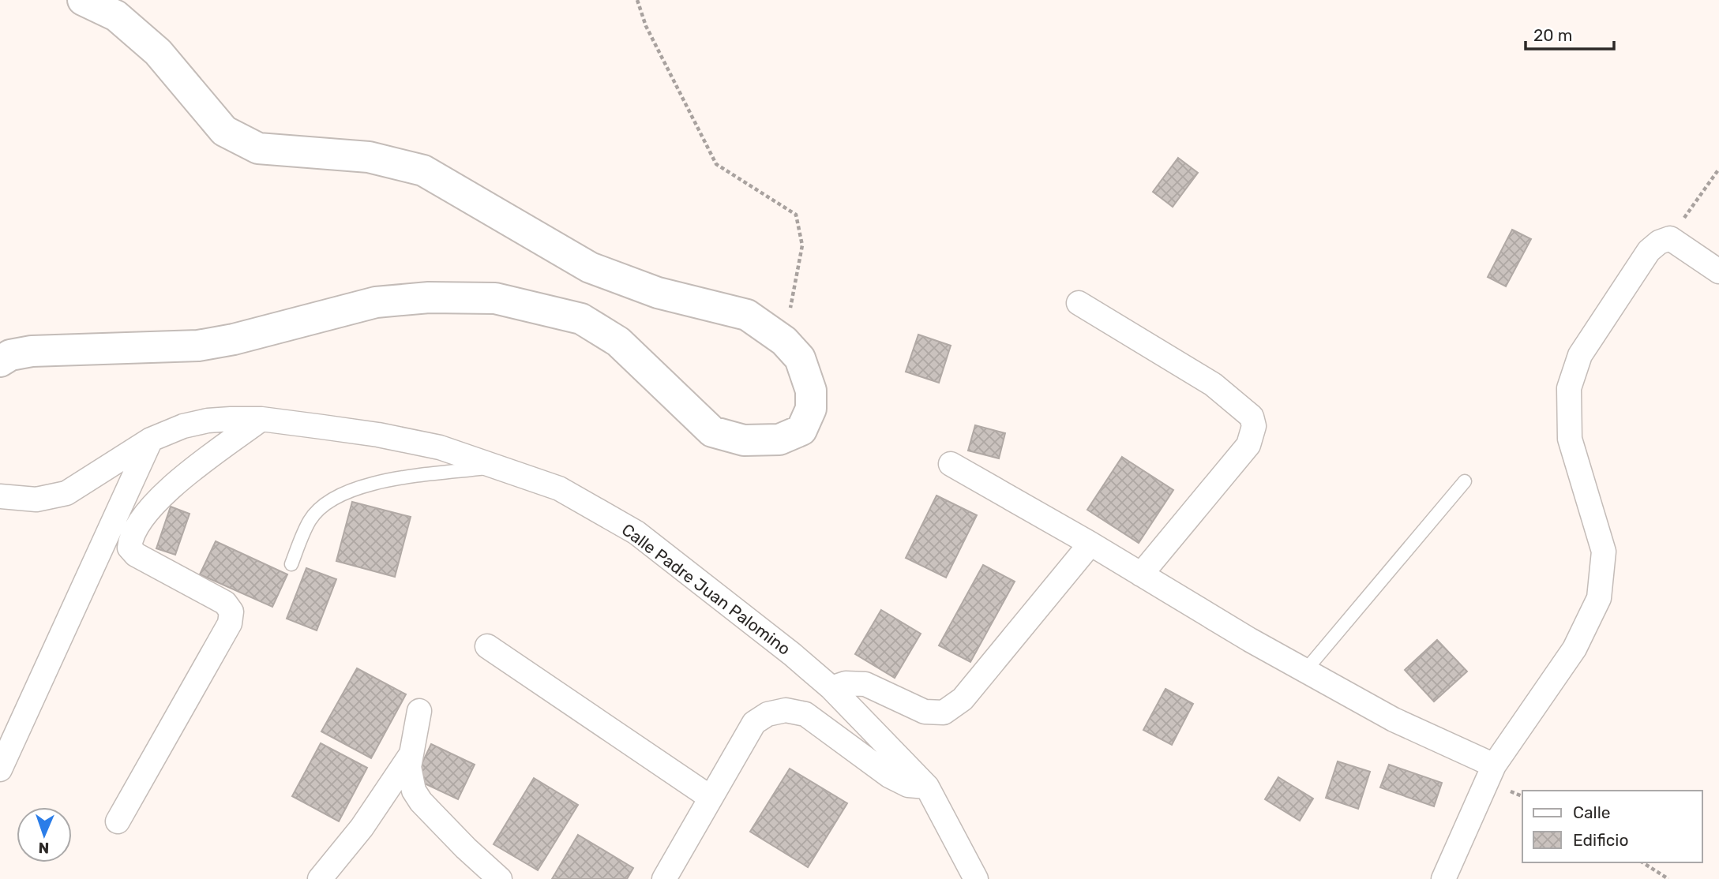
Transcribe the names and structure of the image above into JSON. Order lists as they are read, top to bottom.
{
  "streets": {
    "street": ["Calle Padre Juan Palomino"]
  },
  "legend": ["Calle", "Edificio"],
  "scale_bar": "20 m",
  "north": "bottom"
}
